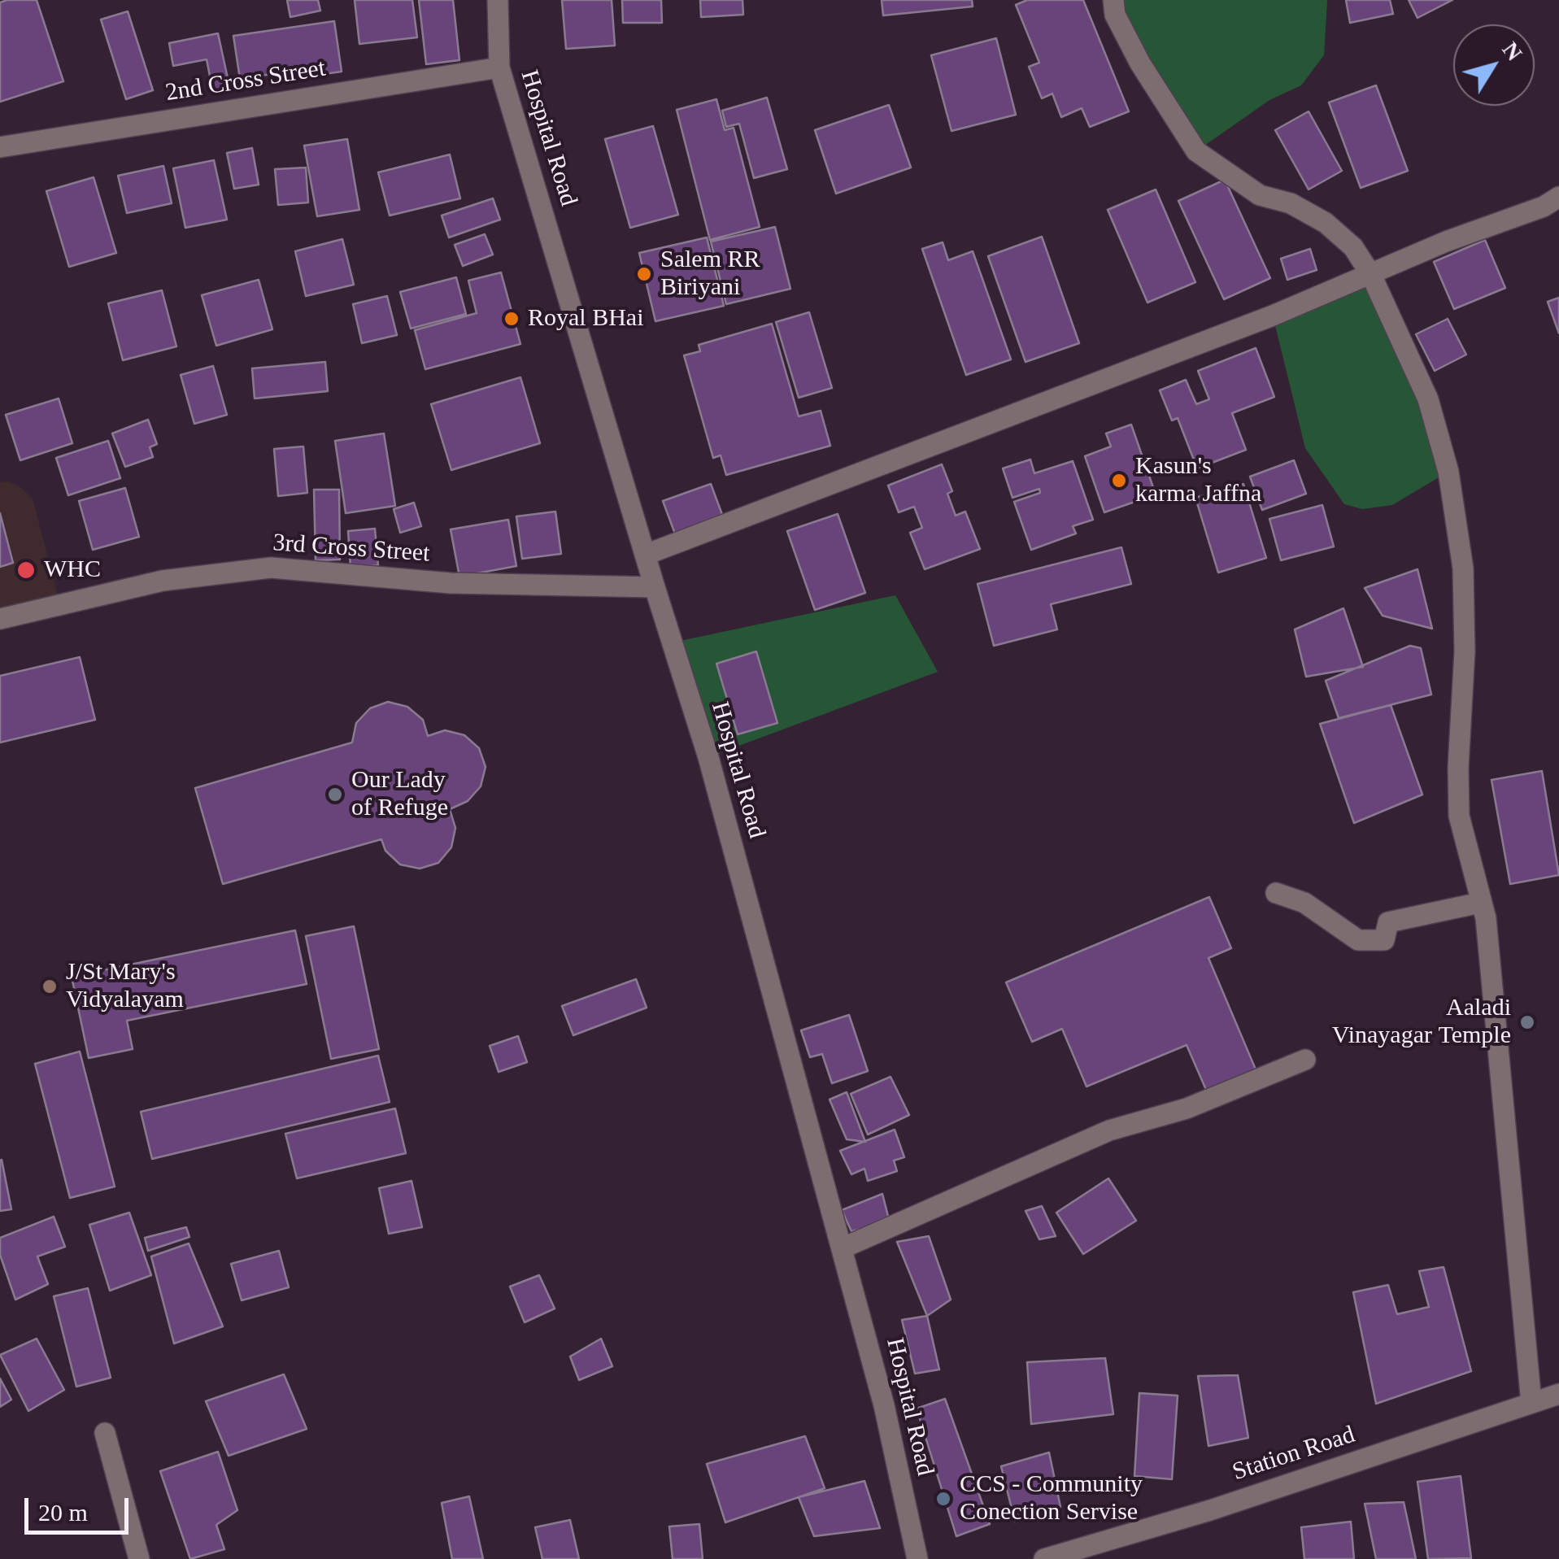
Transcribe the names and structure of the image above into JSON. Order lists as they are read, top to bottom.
{
  "streets": {
    "street": [
      "2nd Cross Street",
      "Hospital Road",
      "3rd Cross Street",
      "Station Road"
    ]
  },
  "crossings": [
    ["2nd Cross Street", "Hospital Road"],
    ["Hospital Road", "3rd Cross Street"]
  ],
  "places": [
    "Salem RR Biriyani",
    "Royal BHai",
    "Kasun's karma Jaffna",
    "WHC",
    "Our Lady of Refuge",
    "J/St Mary's Vidyalayam",
    "Aaladi Vinayagar Temple",
    "CCS - Community Conection Servise"
  ],
  "scale_bar": "20 m",
  "north": "top right"
}
